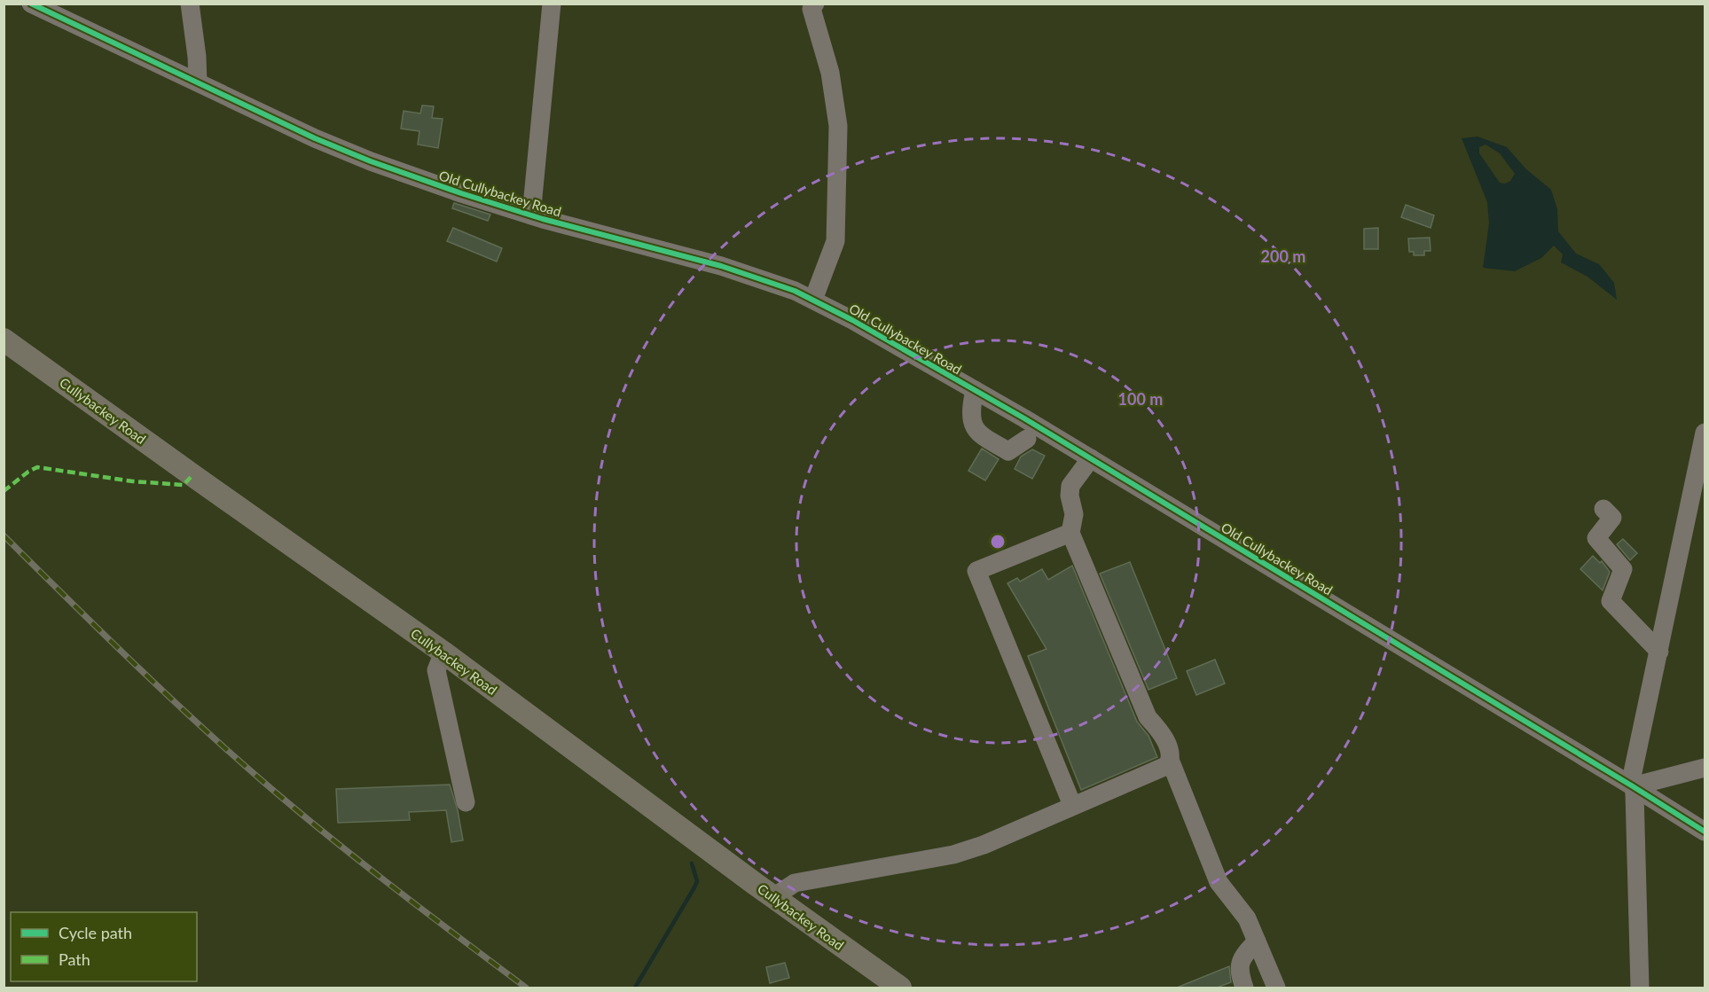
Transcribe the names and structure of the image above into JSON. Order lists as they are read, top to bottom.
{
  "streets": {
    "main road": ["Cullybackey Road"],
    "street": ["Old Cullybackey Road"]
  },
  "legend": ["Cycle path", "Path"],
  "rings": ["200 m", "100 m"]
}
